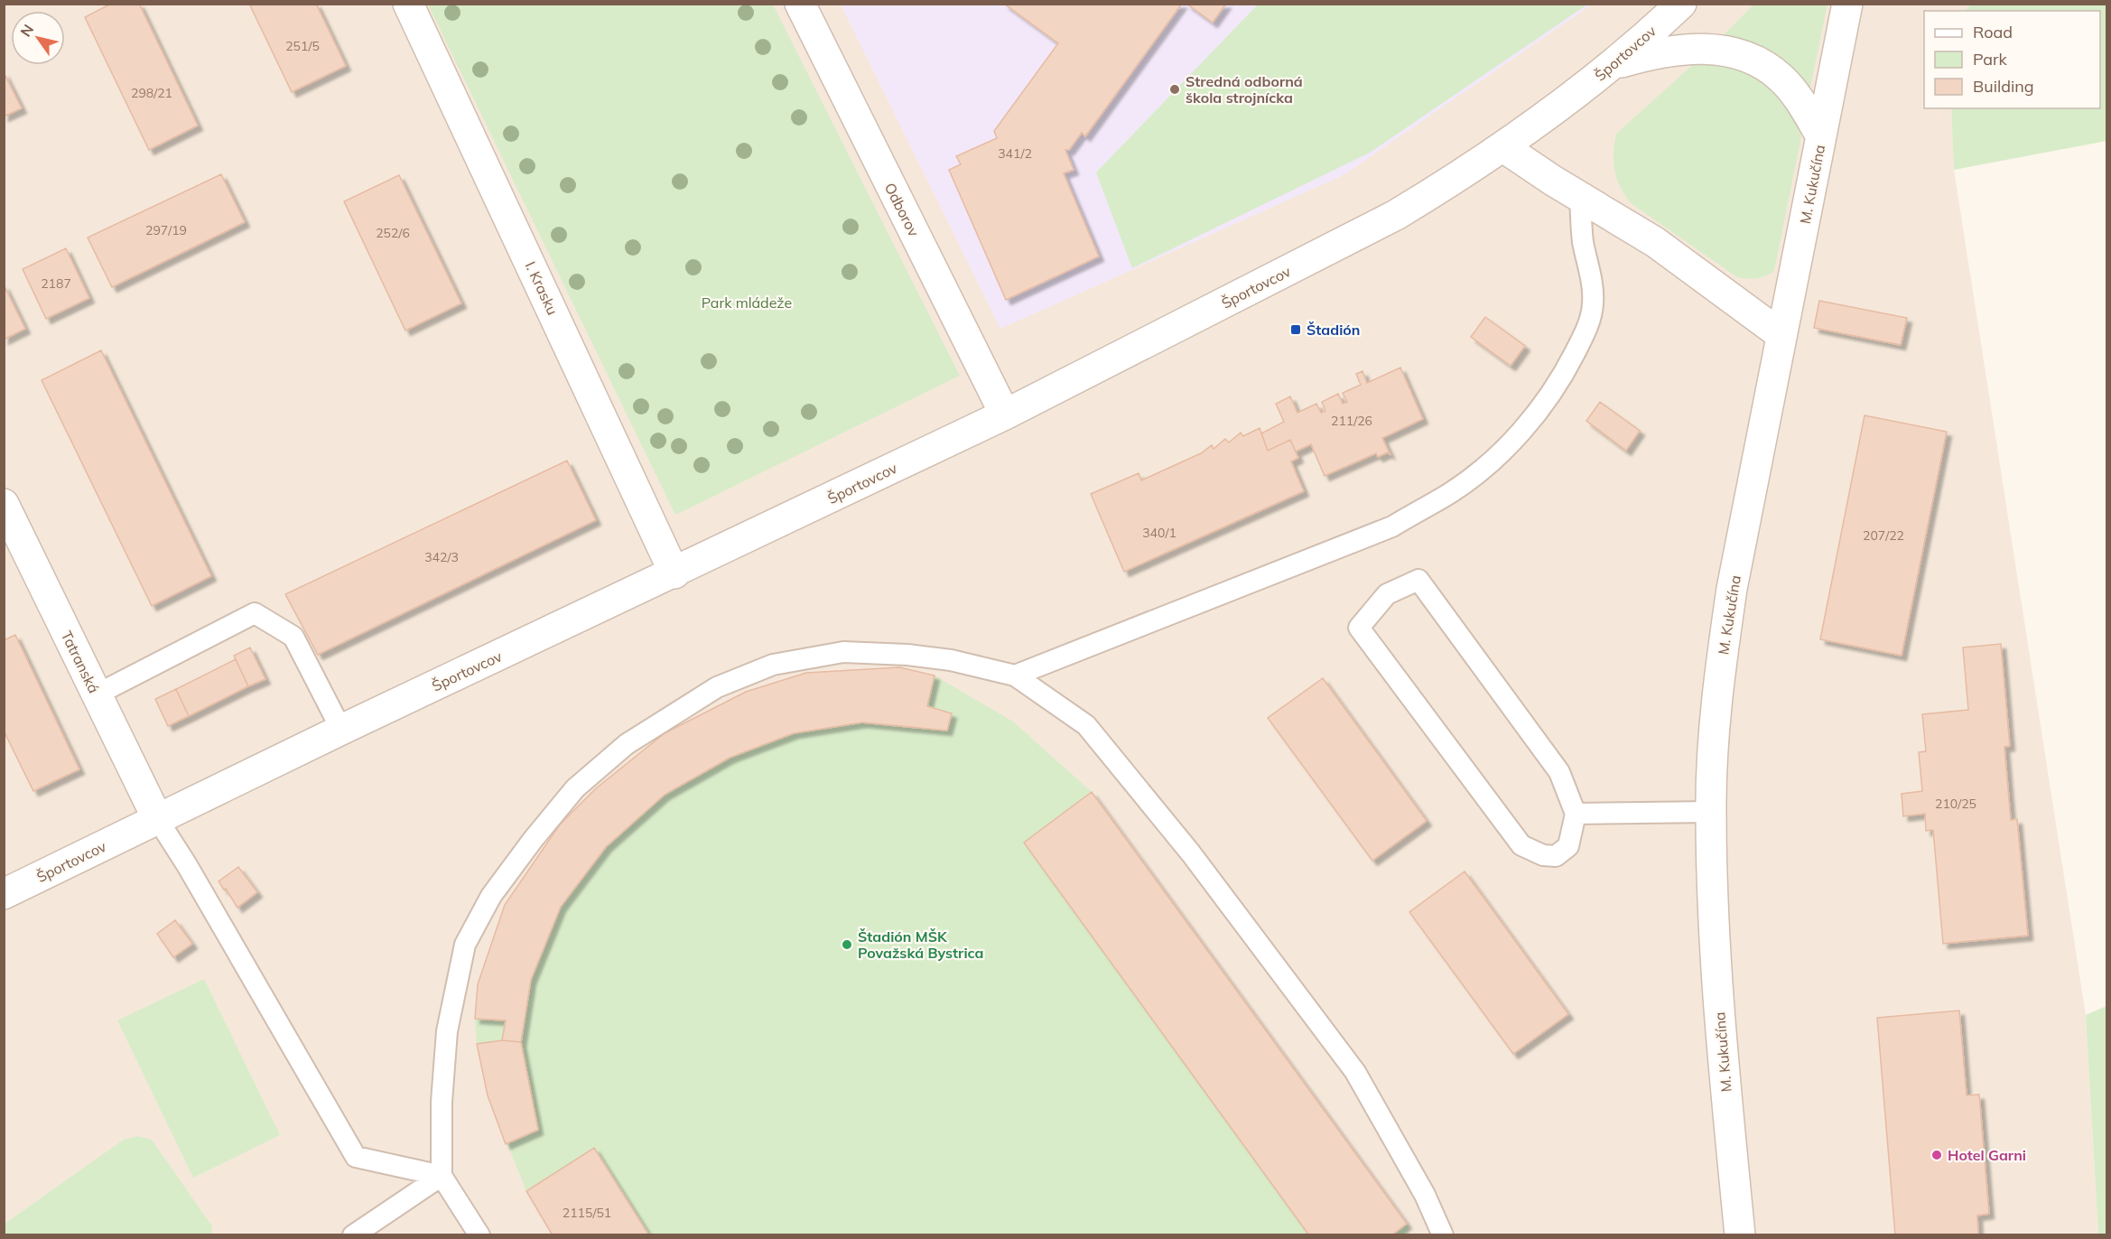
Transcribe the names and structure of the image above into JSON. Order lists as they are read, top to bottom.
{
  "streets": {
    "street": [
      "Športovcov",
      "M. Kukučína",
      "Odborov",
      "I. Krasku",
      "Tatranská"
    ]
  },
  "crossings": [
    ["Športovcov", "Odborov"],
    ["Športovcov", "I. Krasku"],
    ["Športovcov", "Tatranská"]
  ],
  "parks": ["Park mládeže"],
  "places": {
    "other": ["Stredná odborná škola strojnícka", "Štadión MŠK Považská Bystrica", "Hotel Garni"],
    "transit": ["Štadión"]
  },
  "house_numbers": [
    "251/5",
    "298/21",
    "341/2",
    "297/19",
    "252/6",
    "2187",
    "211/26",
    "340/1",
    "207/22",
    "342/3",
    "210/25",
    "2115/51"
  ],
  "legend": ["Road", "Park", "Building"],
  "north": "top left"
}
